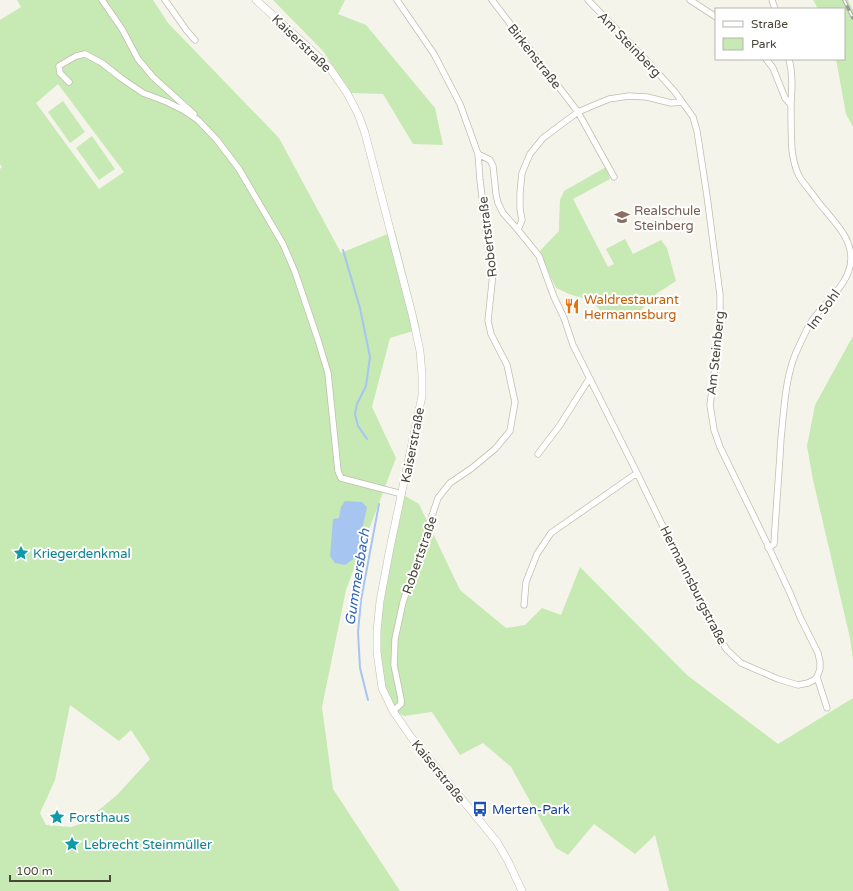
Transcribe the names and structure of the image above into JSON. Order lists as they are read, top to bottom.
{
  "streets": {
    "street": [
      "Kaiserstraße",
      "Am Steinberg",
      "Birkenstraße",
      "Robertstraße",
      "Im Sohl",
      "Hermannsburgstraße"
    ]
  },
  "crossings": [
    ["Kaiserstraße", "Robertstraße"],
    ["Am Steinberg", "Im Sohl"],
    ["Am Steinberg", "Hermannsburgstraße"],
    ["Robertstraße", "Hermannsburgstraße"]
  ],
  "water": ["Gummersbach"],
  "places": {
    "school or university": ["Realschule Steinberg"],
    "restaurant": ["Waldrestaurant Hermannsburg"],
    "place": ["Kriegerdenkmal", "Forsthaus", "Lebrecht Steinmüller"],
    "bus stop": ["Merten-Park"]
  },
  "legend": ["Straße", "Park"],
  "scale_bar": "100 m"
}
